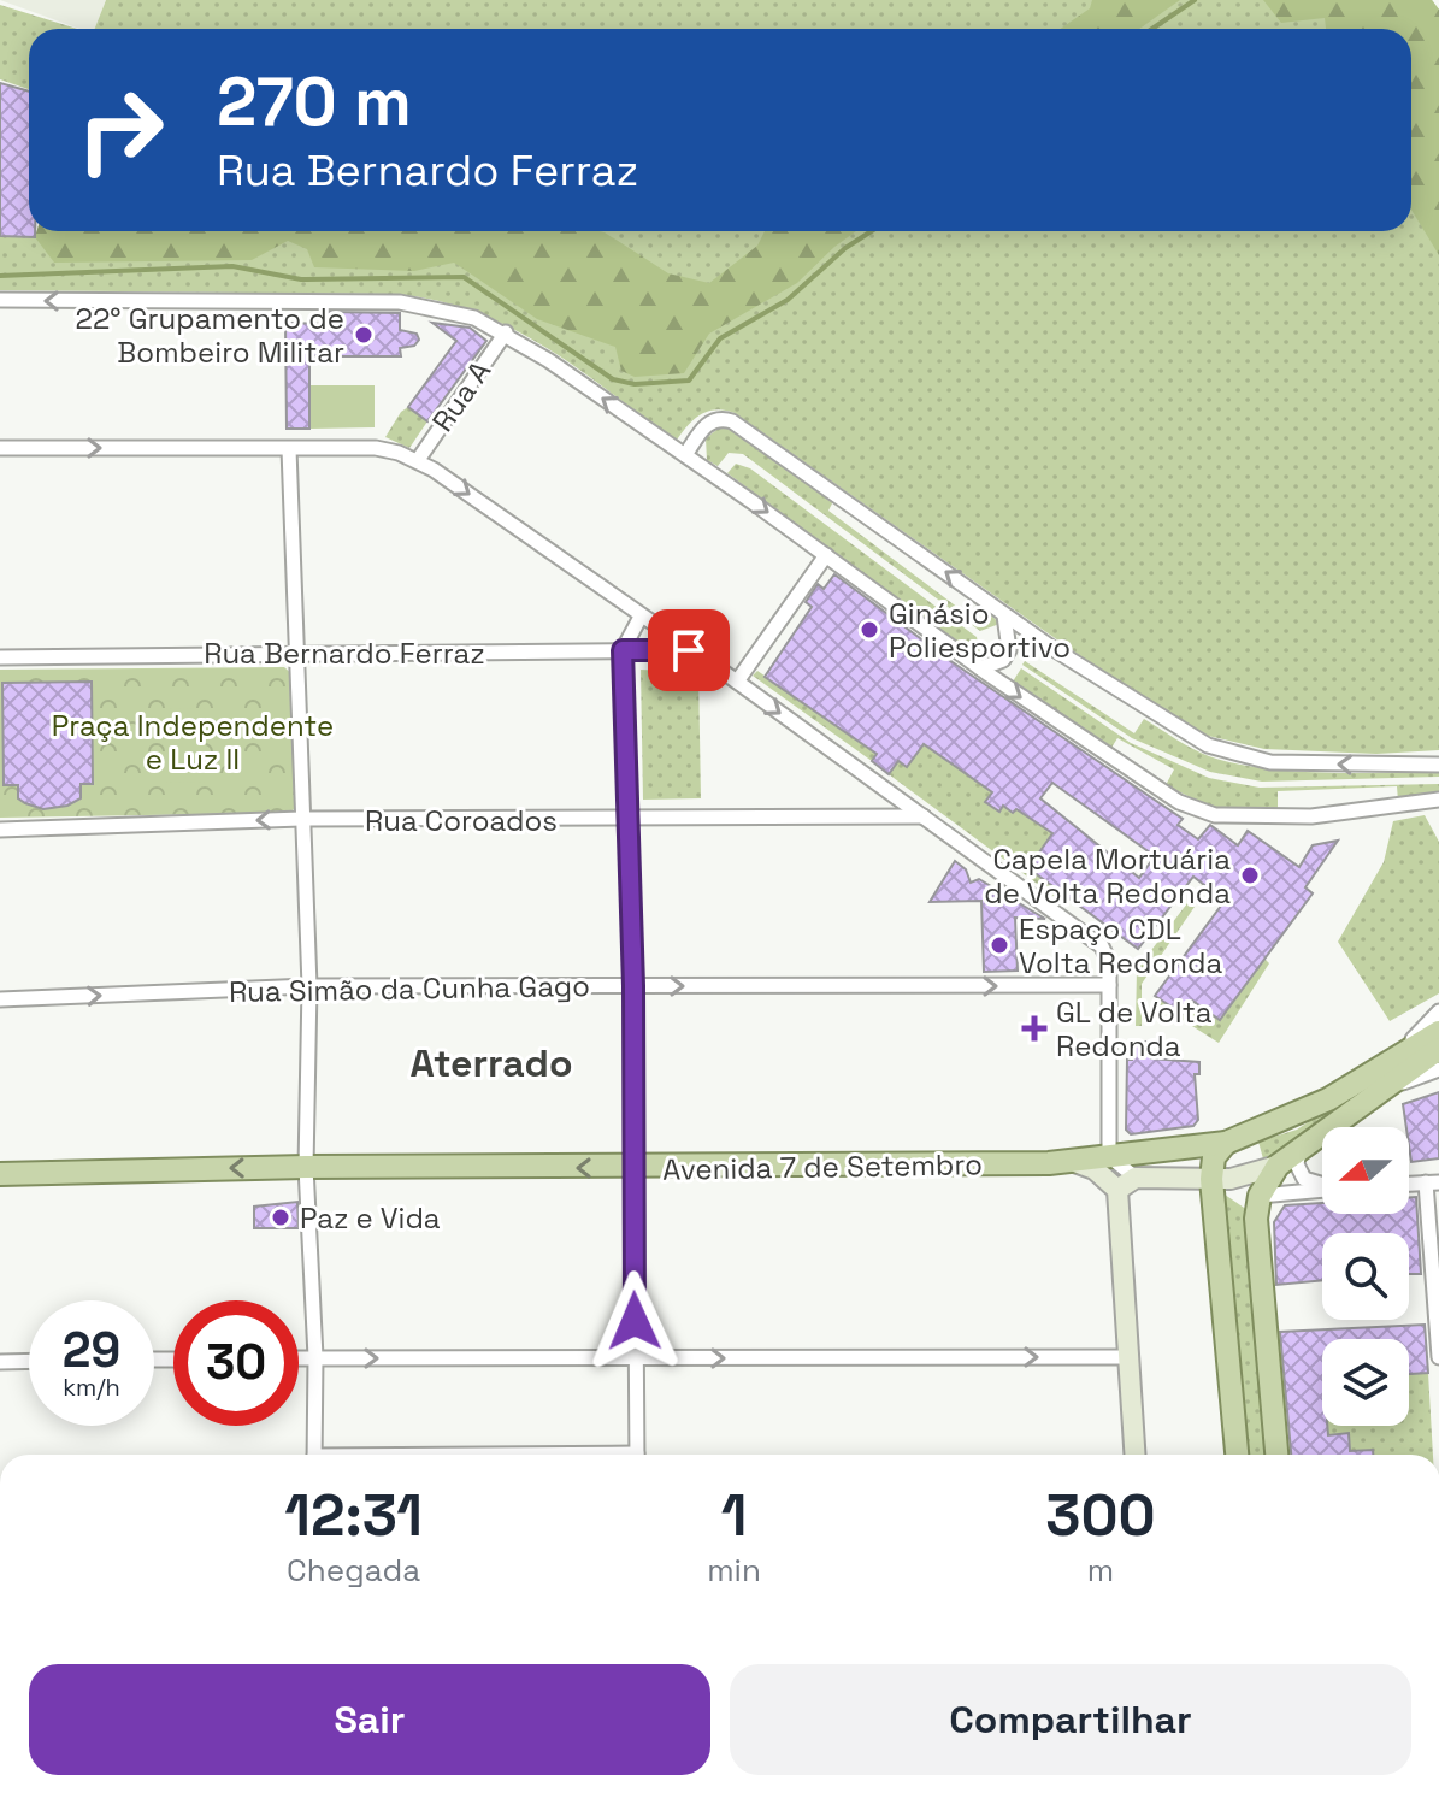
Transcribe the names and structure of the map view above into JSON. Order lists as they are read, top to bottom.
{
  "streets": {
    "main road": ["Avenida 7 de Setembro"],
    "street": [
      "Rua A",
      "Rua Bernardo Ferraz",
      "Rua Coroados",
      "Rua Simão da Cunha Gago"
    ]
  },
  "one_way": ["Rua Simão da Cunha Gago", "Avenida 7 de Setembro"],
  "districts": ["Aterrado"],
  "parks": ["Praça Independente e Luz II"],
  "places": {
    "other": [
      "22° Grupamento de Bombeiro Militar",
      "Ginásio Poliesportivo",
      "Capela Mortuária de Volta Redonda",
      "Espaço CDL Volta Redonda",
      "Paz e Vida"
    ],
    "health": ["GL de Volta Redonda"]
  },
  "north": "left",
  "page": {
    "turn": ["270 m", "Rua Bernardo Ferraz"],
    "speed": "29 km/h",
    "limit": "30",
    "eta": [
      "12:31",
      "Chegada",
      "1",
      "min",
      "300",
      "m"
    ],
    "buttons": ["Sair", "Compartilhar"]
  }
}
